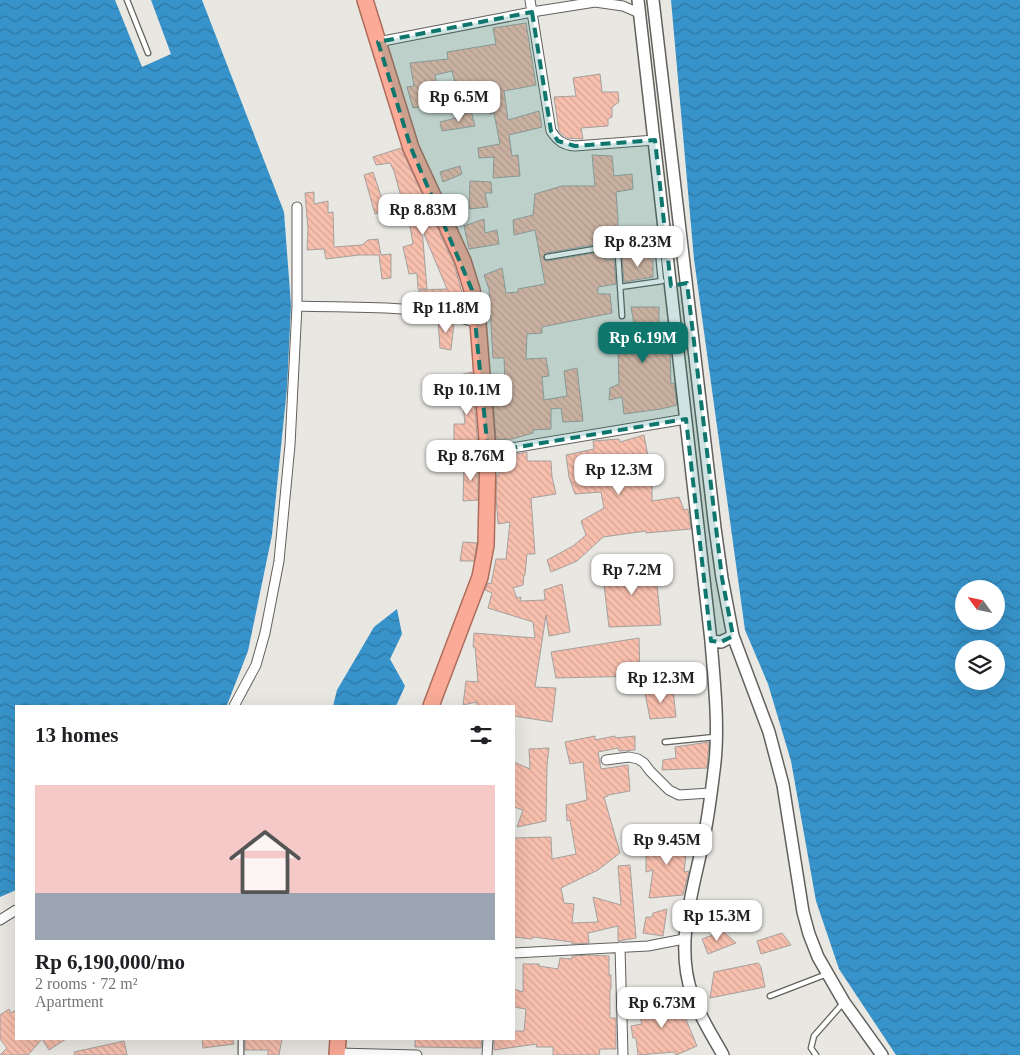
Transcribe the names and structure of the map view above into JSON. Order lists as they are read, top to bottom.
{
  "north": "top left",
  "page": {
    "price": [
      "Rp 6.5M",
      "Rp 8.83M",
      "Rp 8.23M",
      "Rp 11.8M",
      "Rp 6.19M",
      "Rp 10.1M",
      "Rp 8.76M",
      "Rp 12.3M",
      "Rp 7.2M",
      "Rp 12.3M",
      "Rp 9.45M",
      "Rp 15.3M",
      "Rp 6.73M"
    ],
    "heading": "13 homes",
    "list": [
      {
        "name": "Rp 6,190,000/mo",
        "note": "2 rooms · 72 m² · Apartment"
      }
    ]
  }
}
